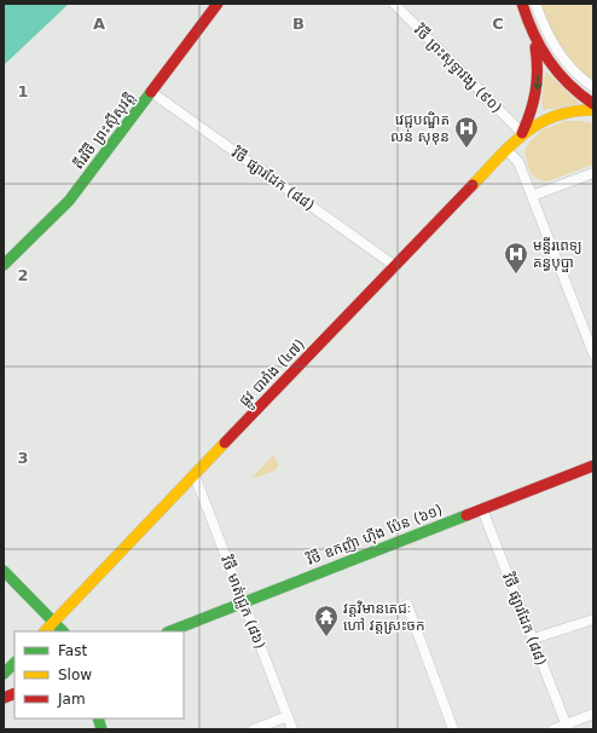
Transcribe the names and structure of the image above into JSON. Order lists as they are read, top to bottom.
{
  "streets": {
    "main road": ["តីរវិថី ព្រះស៊ីសុវត្តិ", "ផ្លូវ បារាំង (៤៧)", "វិថី ឧកញ៉ា ហ៊ីង ប៉ែន (៦១)"],
    "street": ["វិថី ព្រះសុទ្ធាវង្ស (៩០)", "វិថី ផ្សារដែក (៨៨)", "វិថី មាត់ជ្រូក (៨៦)"]
  },
  "crossings": [
    ["វិថី ព្រះសុទ្ធាវង្ស (៩០)", "ផ្លូវ បារាំង (៤៧)"],
    ["តីរវិថី ព្រះស៊ីសុវត្តិ", "វិថី ផ្សារដែក (៨៨)"],
    ["វិថី ផ្សារដែក (៨៨)", "ផ្លូវ បារាំង (៤៧)"],
    ["វិថី ផ្សារដែក (៨៨)", "វិថី ឧកញ៉ា ហ៊ីង ប៉ែន (៦១)"],
    ["ផ្លូវ បារាំង (៤៧)", "វិថី មាត់ជ្រូក (៨៦)"],
    ["វិថី ឧកញ៉ា ហ៊ីង ប៉ែន (៦១)", "វិថី មាត់ជ្រូក (៨៦)"]
  ],
  "places": {
    "hospital": ["វេជ្ជបណ្ឌិត លន់ សុខុន", "មន្ទីរពេទ្យ គន្ធបុប្ផា"],
    "temple": ["វត្តវិមានតេជៈ ហៅ វត្តស្រះចក"]
  },
  "legend": ["Fast", "Slow", "Jam"],
  "grid": {
    "columns": ["A", "B", "C"],
    "rows": ["1", "2", "3"]
  }
}
